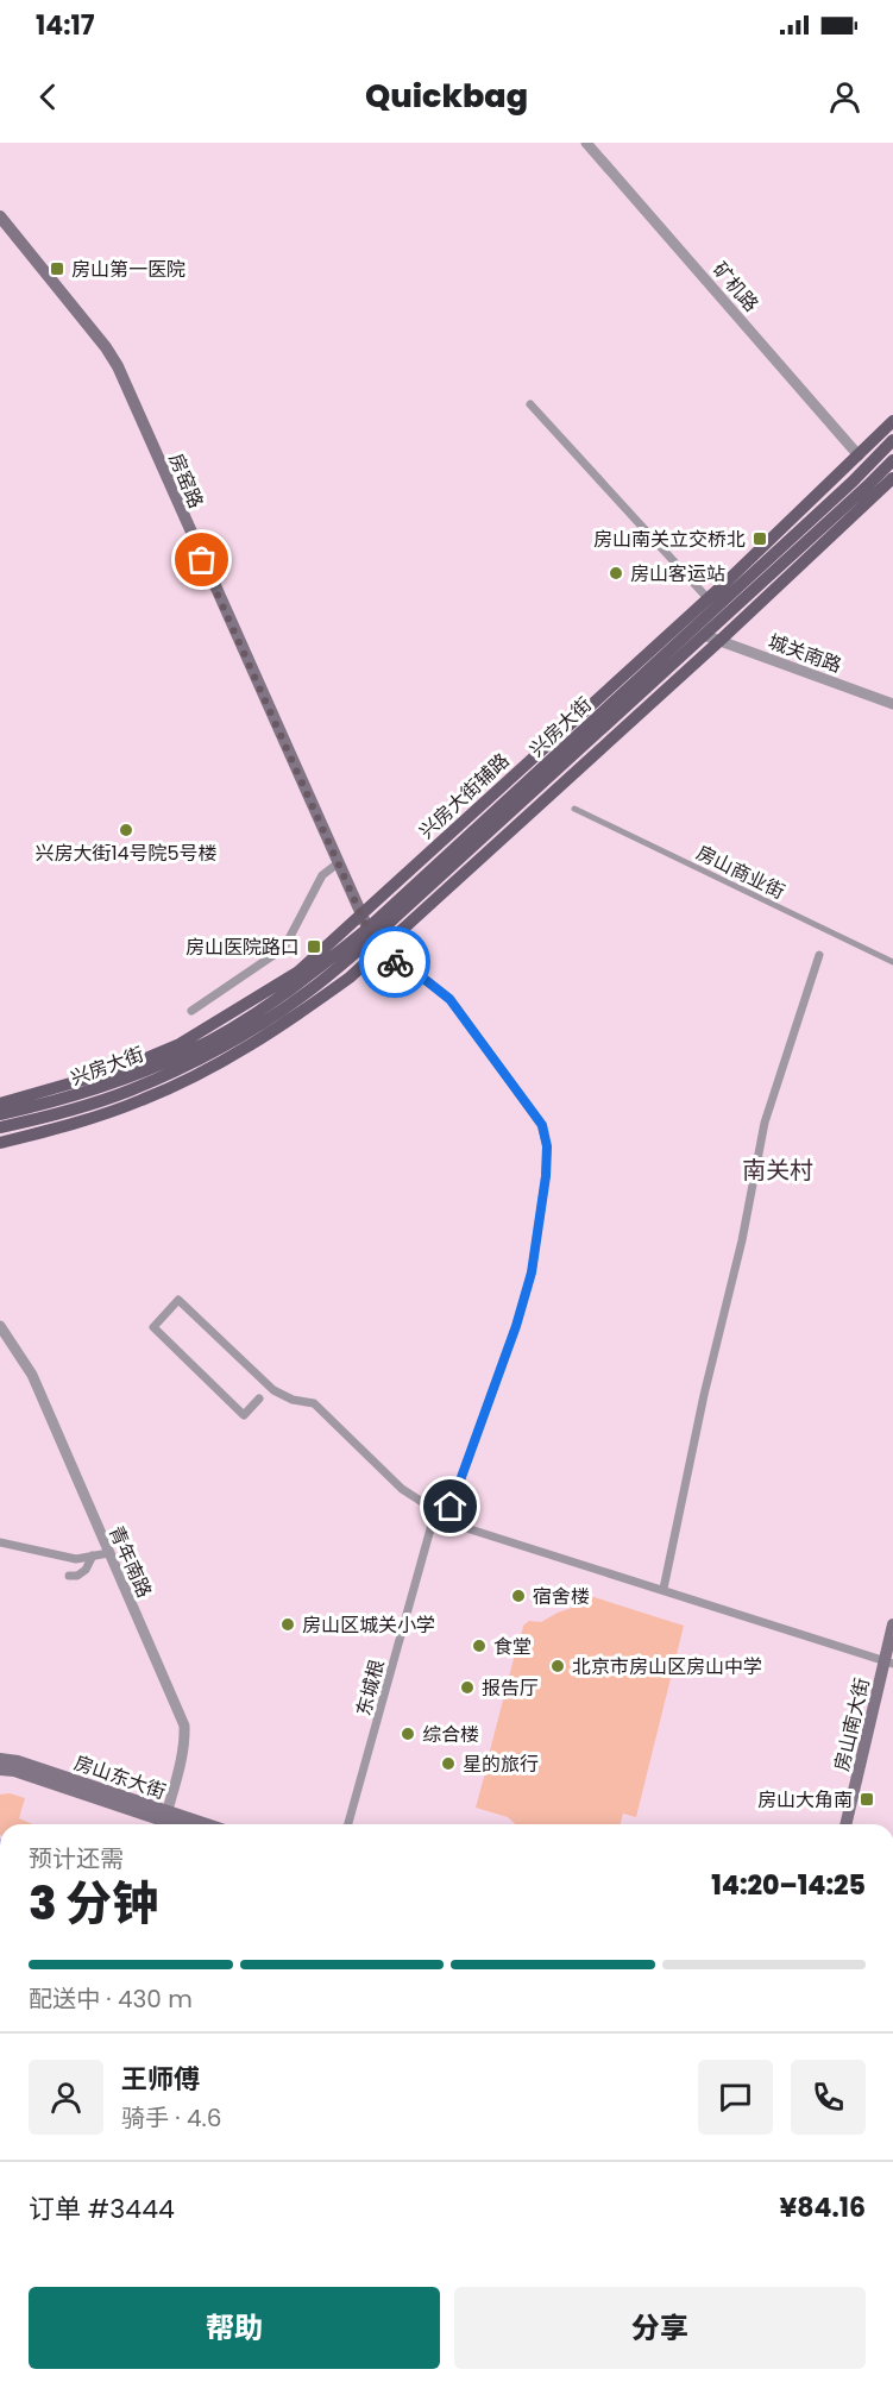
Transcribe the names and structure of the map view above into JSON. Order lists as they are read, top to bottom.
{
  "streets": {
    "main road": [
      "房窑路",
      "兴房大街",
      "兴房大街辅路",
      "房山南大街",
      "房山东大街"
    ],
    "street": [
      "矿机路",
      "城关南路",
      "房山商业街",
      "青年南路",
      "东城根"
    ]
  },
  "crossings": [
    ["矿机路", "兴房大街辅路"],
    ["房窑路", "兴房大街"],
    ["房窑路", "兴房大街辅路"],
    ["房窑路", "东城根"],
    ["城关南路", "兴房大街"],
    ["兴房大街", "兴房大街辅路"],
    ["兴房大街", "东城根"],
    ["青年南路", "房山东大街"]
  ],
  "districts": ["南关村"],
  "places": {
    "transit": [
      "房山第一医院",
      "房山南关立交桥北",
      "房山医院路口",
      "房山大角南"
    ],
    "other": [
      "房山客运站",
      "兴房大街14号院5号楼",
      "宿舍楼",
      "房山区城关小学",
      "食堂",
      "北京市房山区房山中学",
      "报告厅",
      "综合楼",
      "星的旅行"
    ]
  },
  "page": {
    "status": "14:17",
    "header": "Quickbag",
    "heading": ["3 分钟", "预计还需", "14:20–14:25"],
    "panel": [
      "王师傅",
      "骑手 · 4.6",
      "订单 #3444",
      "¥84.16"
    ],
    "bar": "配送中 · 430 m",
    "buttons": ["帮助", "分享"]
  }
}
